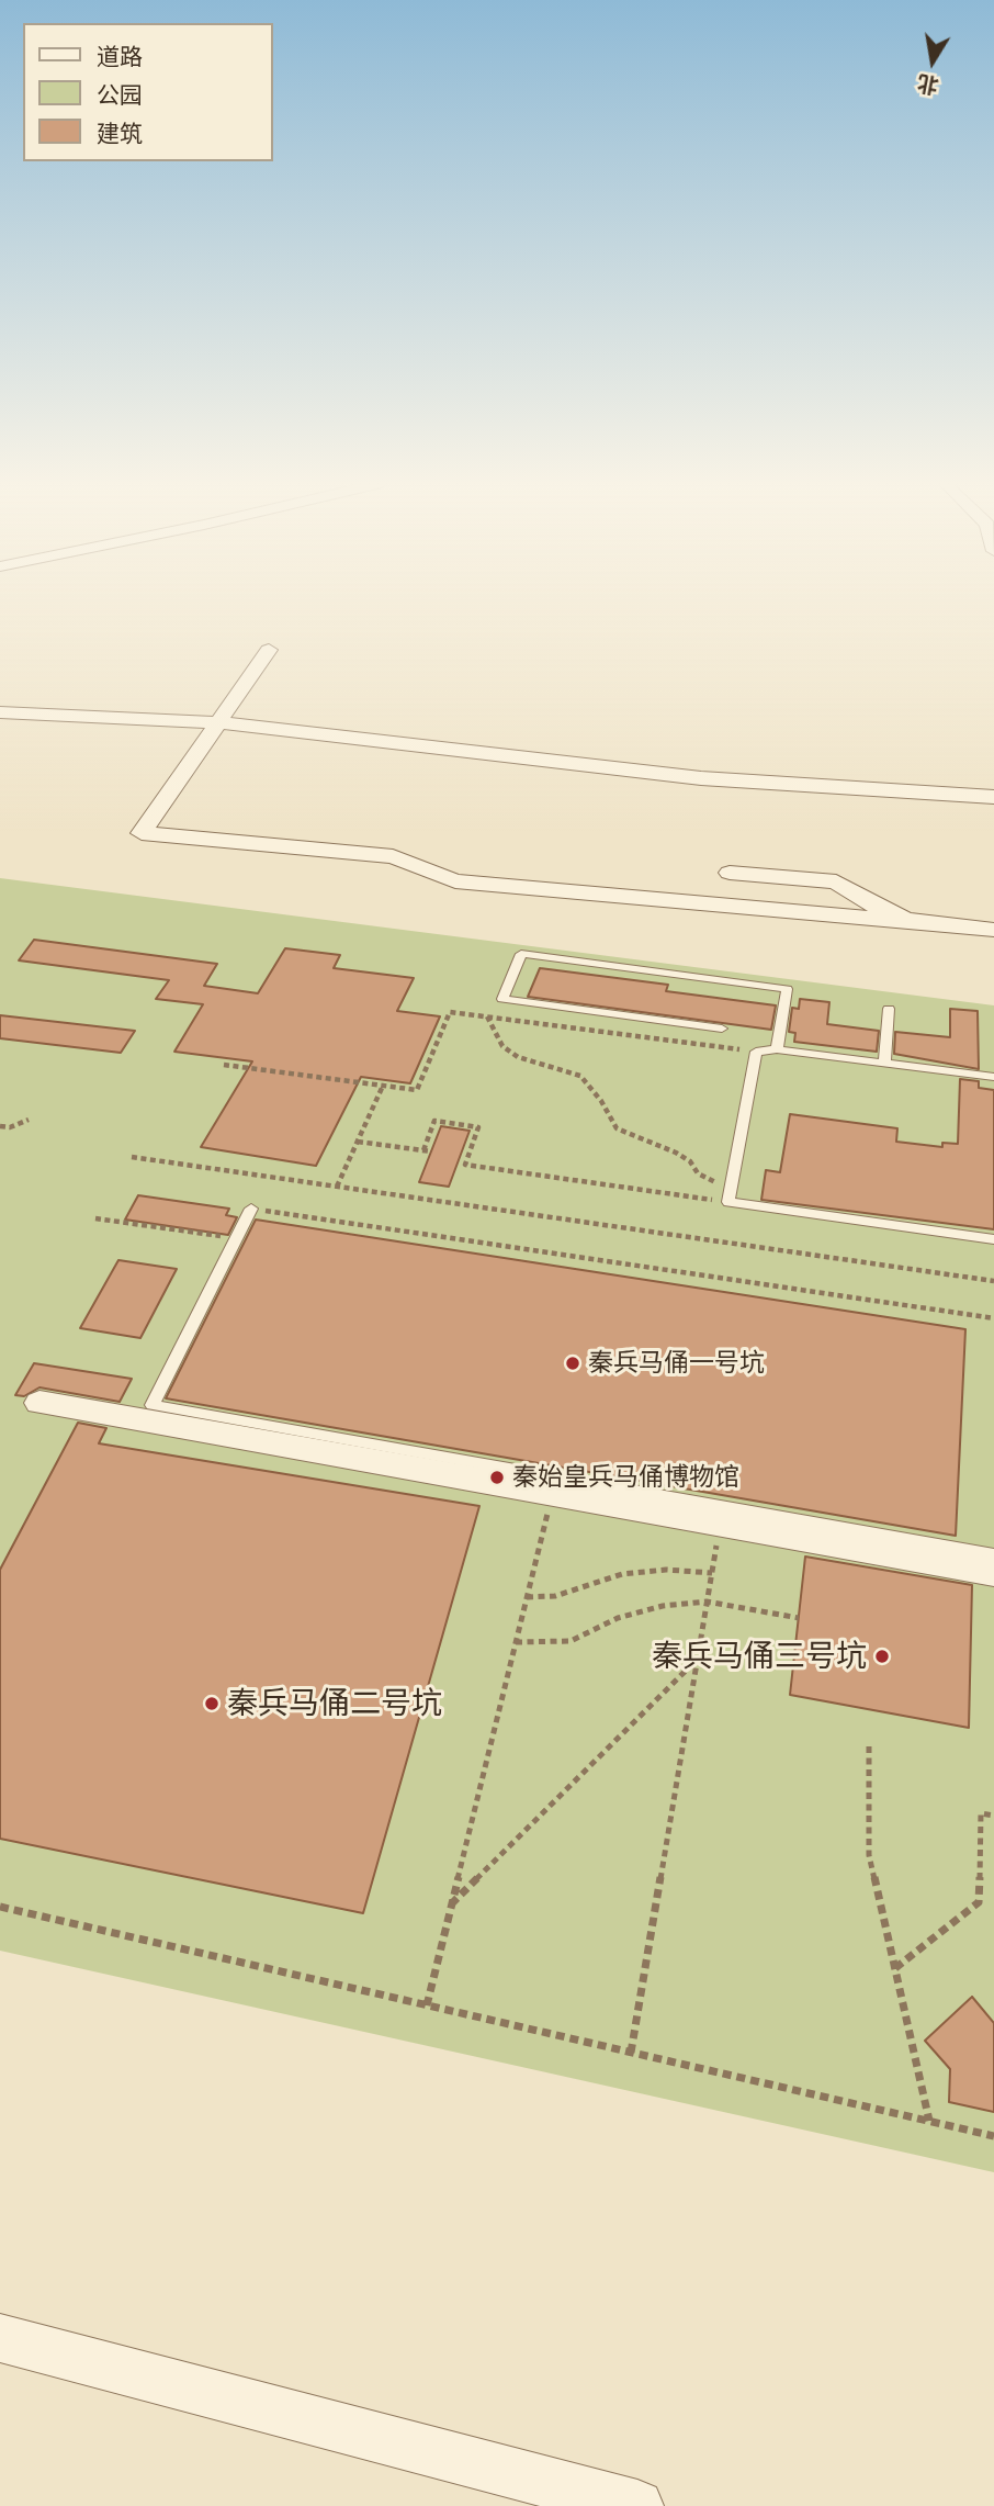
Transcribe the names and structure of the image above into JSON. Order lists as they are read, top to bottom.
{
  "places": [
    "秦兵马俑一号坑",
    "秦始皇兵马俑博物馆",
    "秦兵马俑三号坑",
    "秦兵马俑二号坑"
  ],
  "legend": ["道路", "公园", "建筑"],
  "north": "bottom"
}
